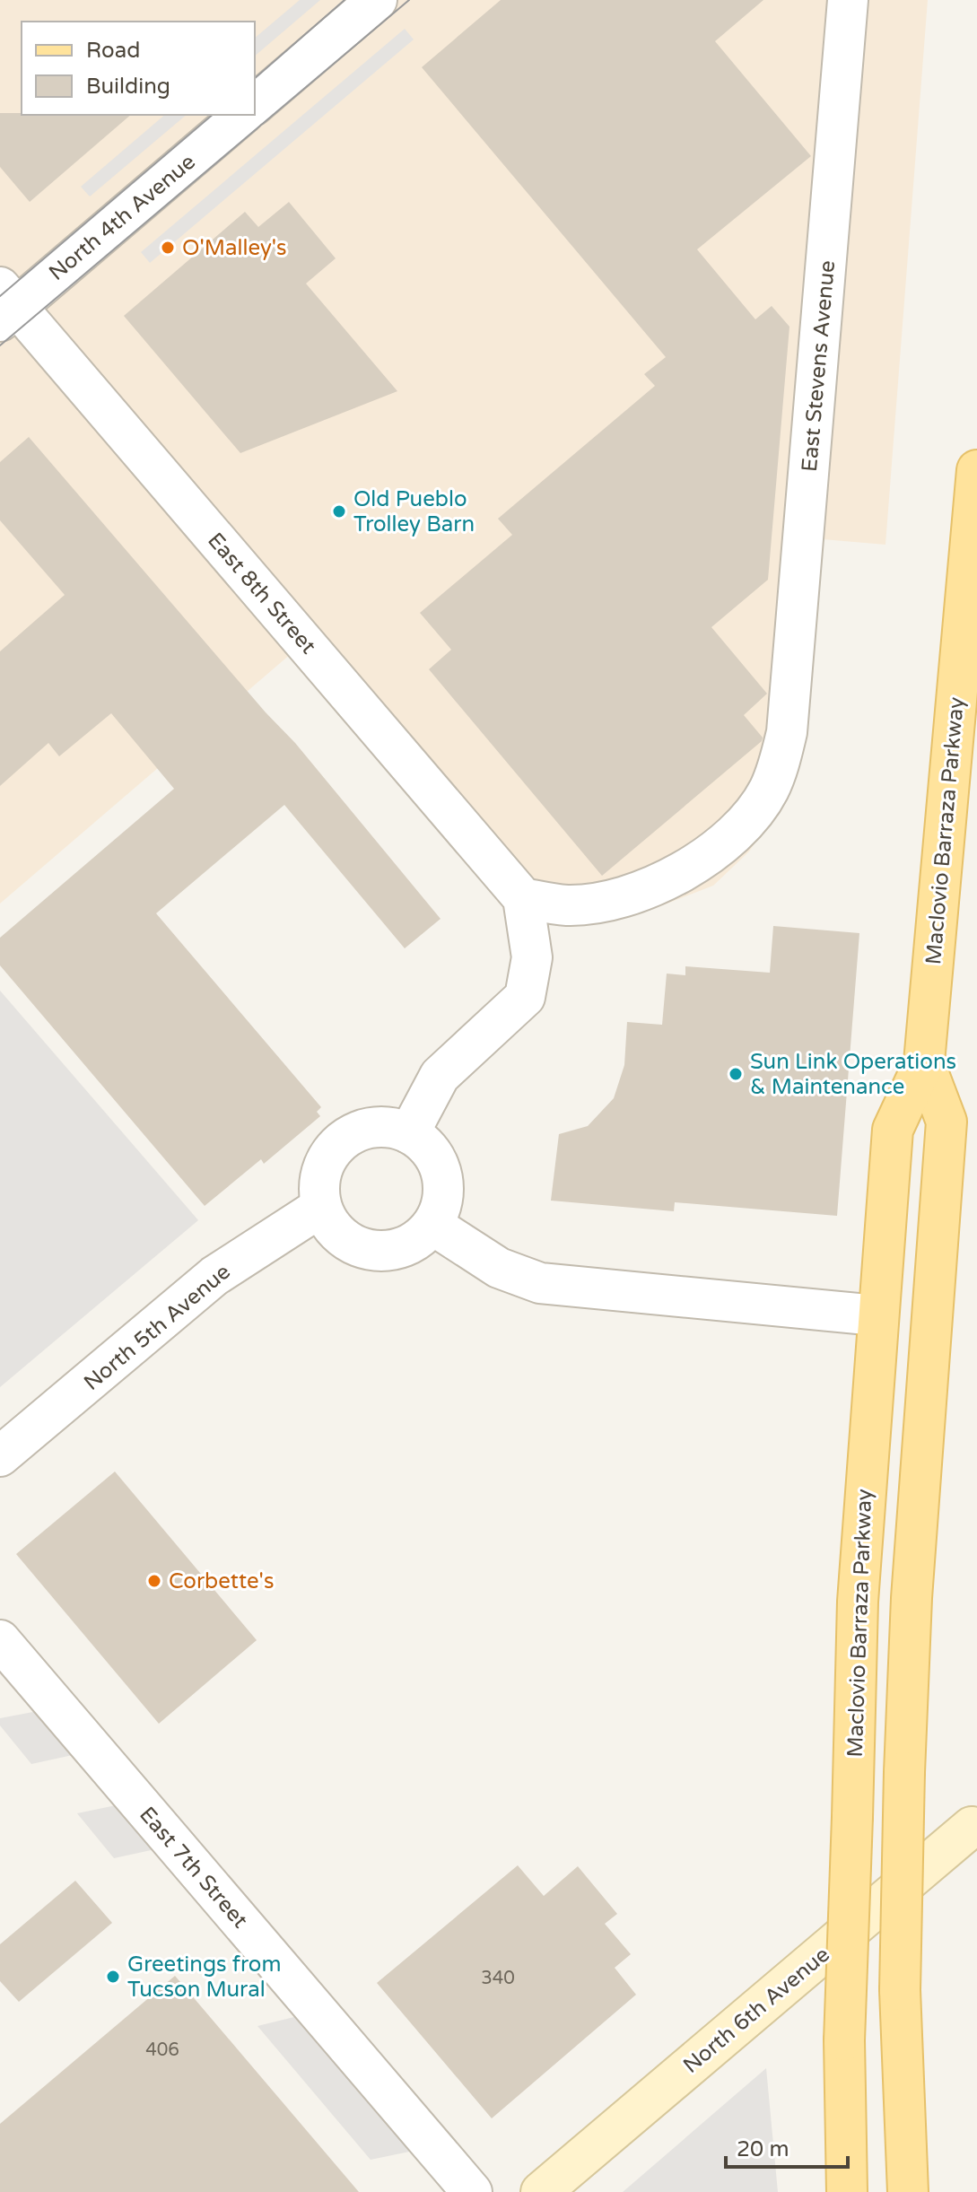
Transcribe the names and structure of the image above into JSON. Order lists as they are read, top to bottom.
{
  "streets": {
    "main road": ["Maclovio Barraza Parkway", "North 6th Avenue"],
    "street": [
      "North 4th Avenue",
      "East Stevens Avenue",
      "East 8th Street",
      "North 5th Avenue",
      "East 7th Street"
    ]
  },
  "crossings": [
    ["North 4th Avenue", "East 8th Street"],
    ["East Stevens Avenue", "East 8th Street"]
  ],
  "places": [
    "O'Malley's",
    "Old Pueblo Trolley Barn",
    "Sun Link Operations & Maintenance",
    "Corbette's",
    "Greetings from Tucson Mural"
  ],
  "house_numbers": ["340", "406"],
  "legend": ["Road", "Building"],
  "scale_bar": "20 m"
}
